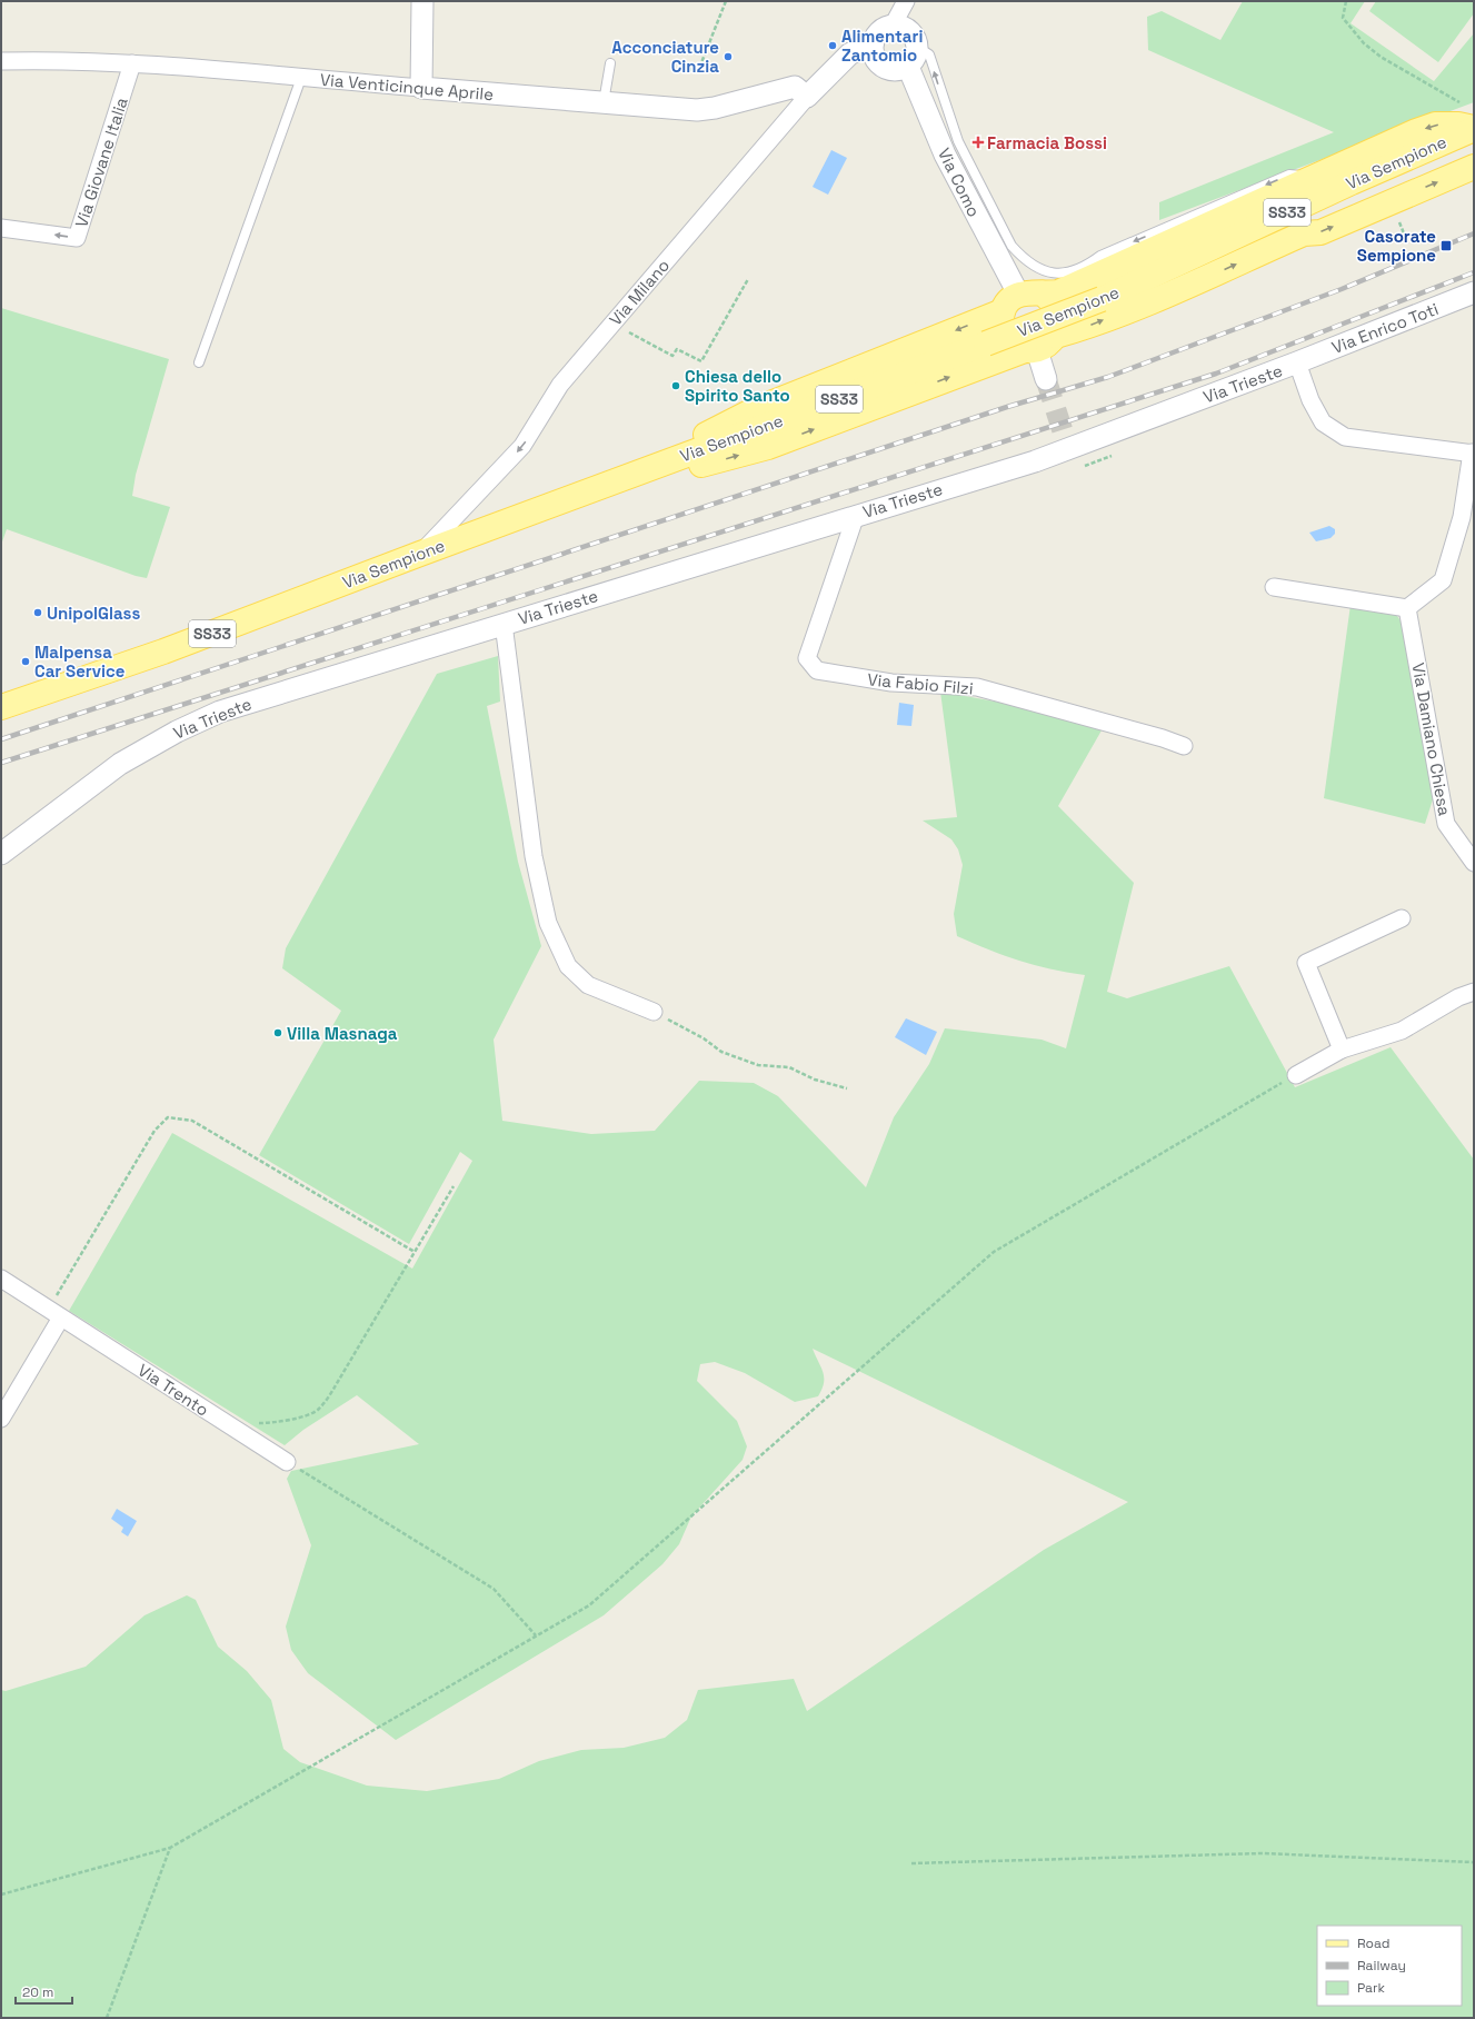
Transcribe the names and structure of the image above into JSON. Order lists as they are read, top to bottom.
{
  "streets": {
    "main road": ["Via Sempione", "SS33"],
    "street": [
      "Via Venticinque Aprile",
      "Via Giovane Italia",
      "Via Como",
      "Via Milano",
      "Via Enrico Toti",
      "Via Trieste",
      "Via Fabio Filzi",
      "Via Damiano Chiesa",
      "Via Trento"
    ]
  },
  "crossings": [
    ["Via Venticinque Aprile", "Via Giovane Italia"],
    ["Via Venticinque Aprile", "Via Milano"],
    ["Via Sempione", "Via Milano"],
    ["Via Como", "Via Milano"],
    ["Via Enrico Toti", "Via Trieste"],
    ["Via Trieste", "Via Fabio Filzi"]
  ],
  "one_way": ["Via Giovane Italia", "Via Milano"],
  "places": {
    "other": [
      "Alimentari Zantomio",
      "Acconciature Cinzia",
      "Chiesa dello Spirito Santo",
      "UnipolGlass",
      "Malpensa Car Service",
      "Villa Masnaga"
    ],
    "health": ["Farmacia Bossi"],
    "transit": ["Casorate Sempione"]
  },
  "legend": ["Road", "Railway", "Park"],
  "scale_bar": "20 m"
}
